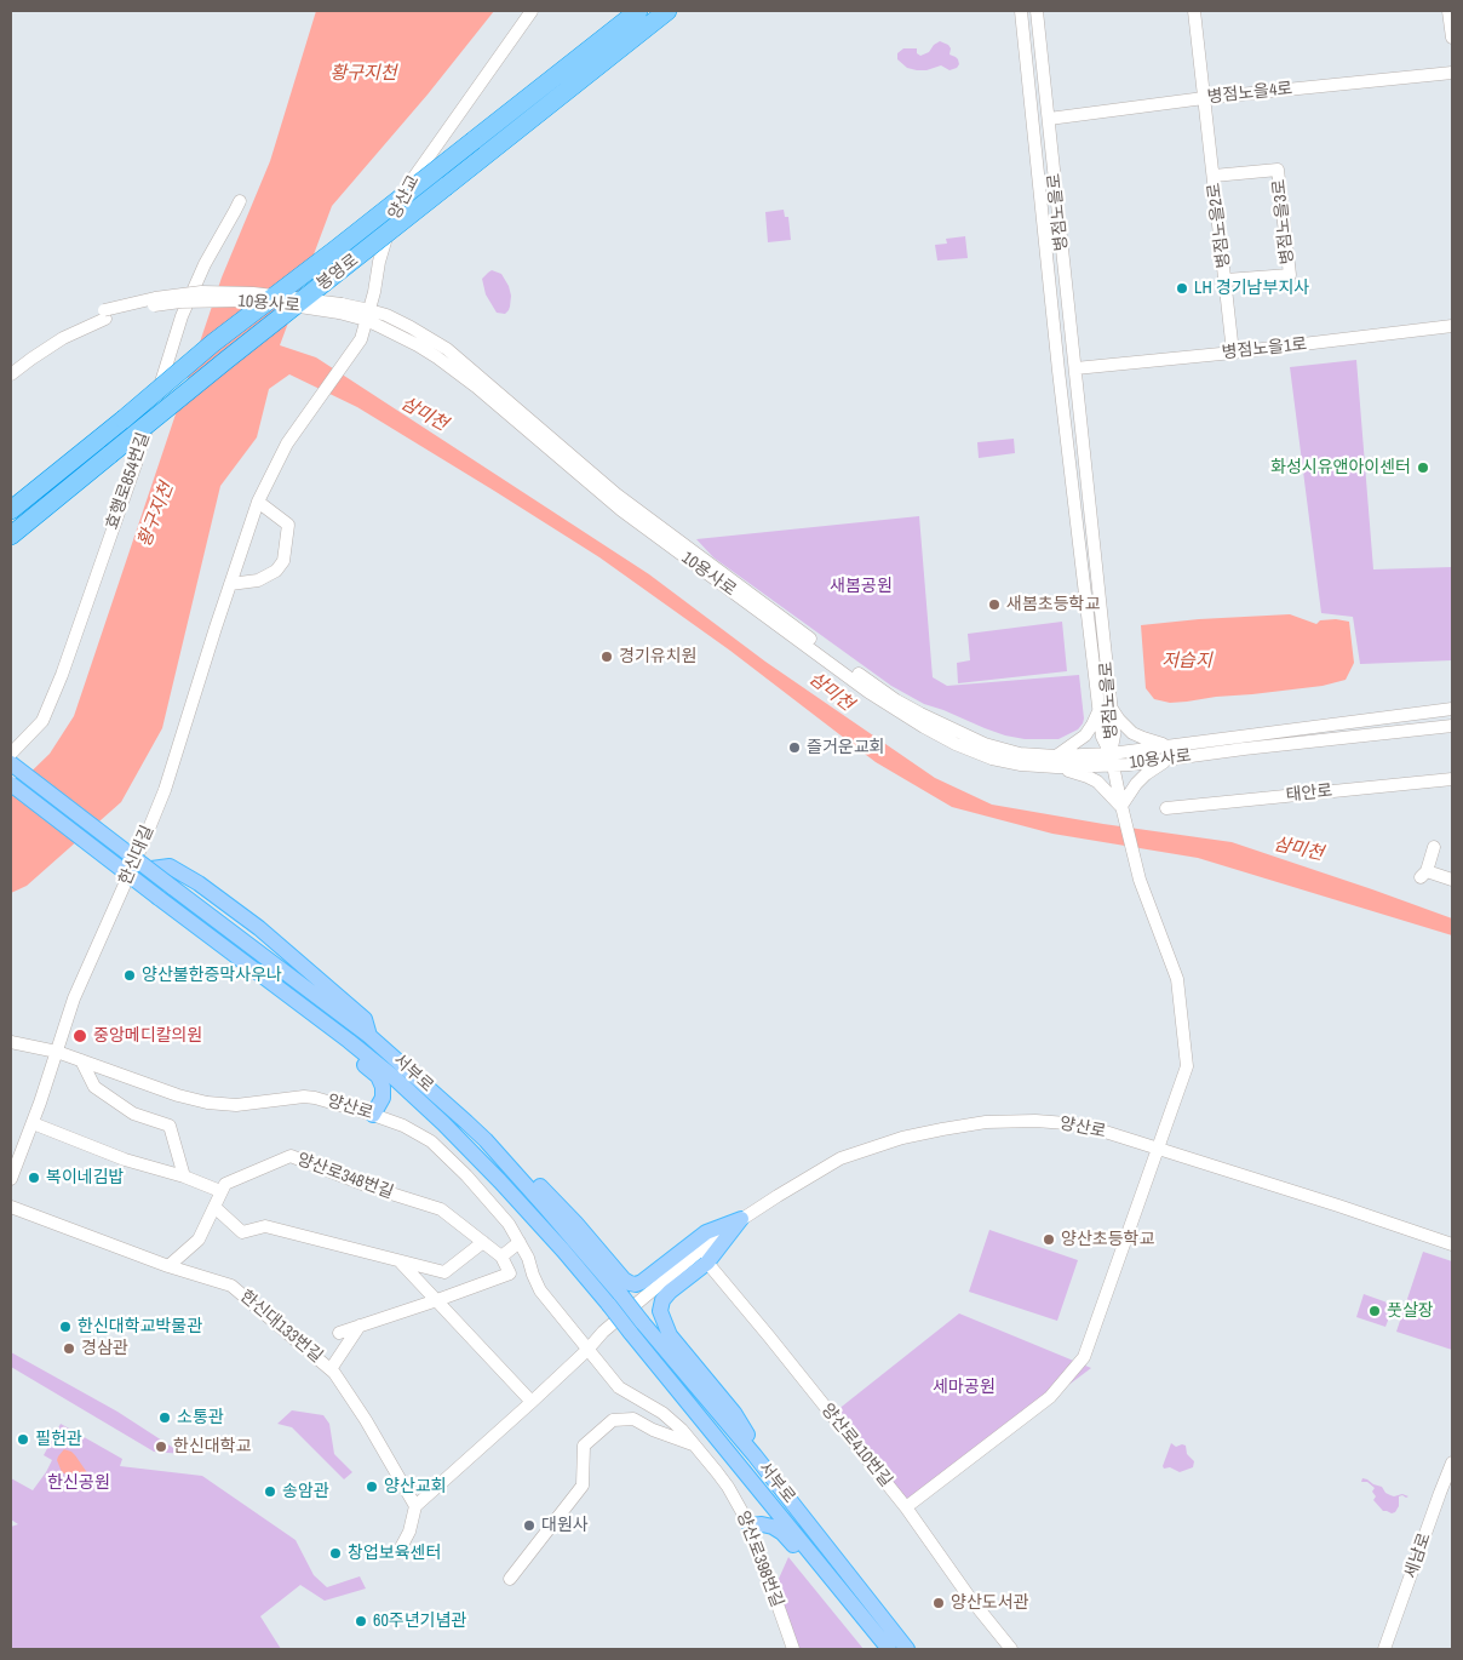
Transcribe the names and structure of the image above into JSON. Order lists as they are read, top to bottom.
{
  "streets": {
    "highway": ["봉영로"],
    "main road": ["서부로"],
    "street": [
      "병점노을4로",
      "양산교",
      "병점노을로",
      "병점노을3로",
      "병점노을2로",
      "10용사로",
      "병점노을1로",
      "효행로854번길",
      "태안로",
      "한신대길",
      "양산로",
      "양산로348번길",
      "한신대133번길",
      "양산로410번길",
      "세남로",
      "양산로398번길"
    ]
  },
  "crossings": [
    ["병점노을4로", "병점노을로"],
    ["병점노을4로", "병점노을2로"],
    ["양산교", "10용사로"],
    ["양산교", "한신대길"],
    ["병점노을로", "10용사로"],
    ["병점노을로", "병점노을1로"],
    ["병점노을로", "양산로"],
    ["병점노을로", "양산로410번길"],
    ["병점노을3로", "병점노을2로"],
    ["병점노을2로", "병점노을1로"],
    ["한신대길", "양산로"],
    ["양산로", "양산로398번길"],
    ["양산로348번길", "한신대133번길"]
  ],
  "water": ["황구지천", "삼미천", "저습지"],
  "parks": ["새봄공원", "세마공원", "한신공원"],
  "places": [
    "LH 경기남부지사",
    "화성시유앤아이센터",
    "새봄초등학교",
    "경기유치원",
    "즐거운교회",
    "양산불한증막사우나",
    "중앙메디칼의원",
    "복이네김밥",
    "양산초등학교",
    "풋살장",
    "한신대학교박물관",
    "경삼관",
    "소통관",
    "필헌관",
    "한신대학교",
    "양산교회",
    "송암관",
    "대원사",
    "창업보육센터",
    "양산도서관",
    "60주년기념관"
  ]
}
